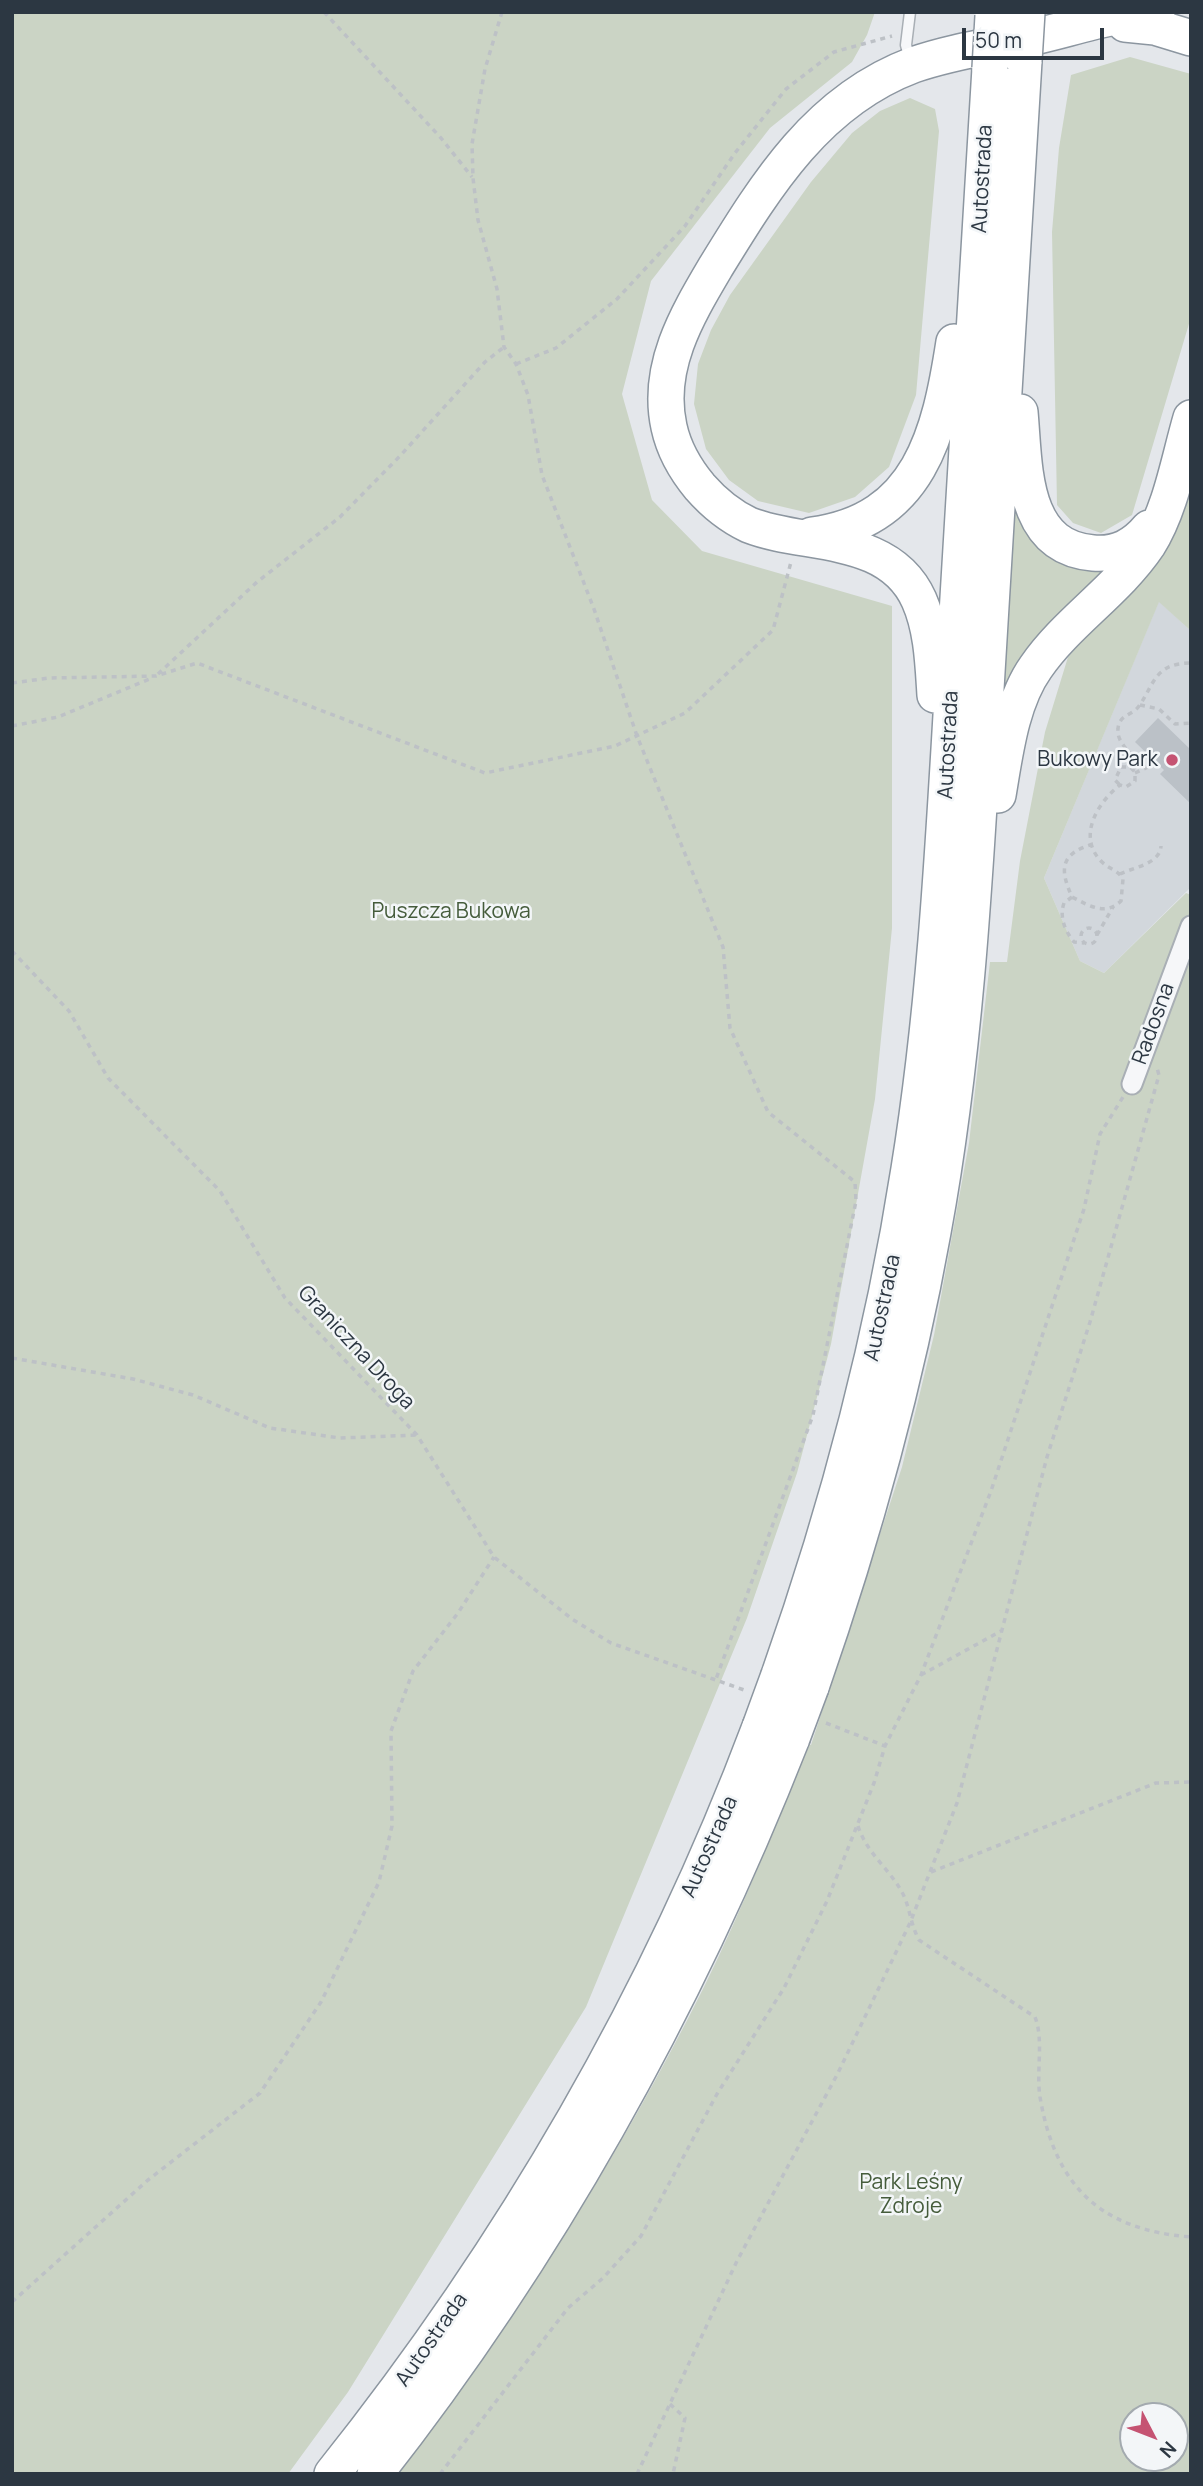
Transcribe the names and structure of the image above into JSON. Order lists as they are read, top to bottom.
{
  "streets": {
    "highway": ["Autostrada"],
    "street": ["Radosna"],
    "path": ["Graniczna Droga"]
  },
  "parks": ["Puszcza Bukowa", "Park Leśny Zdroje"],
  "places": ["Bukowy Park"],
  "scale_bar": "50 m",
  "north": "bottom right"
}
